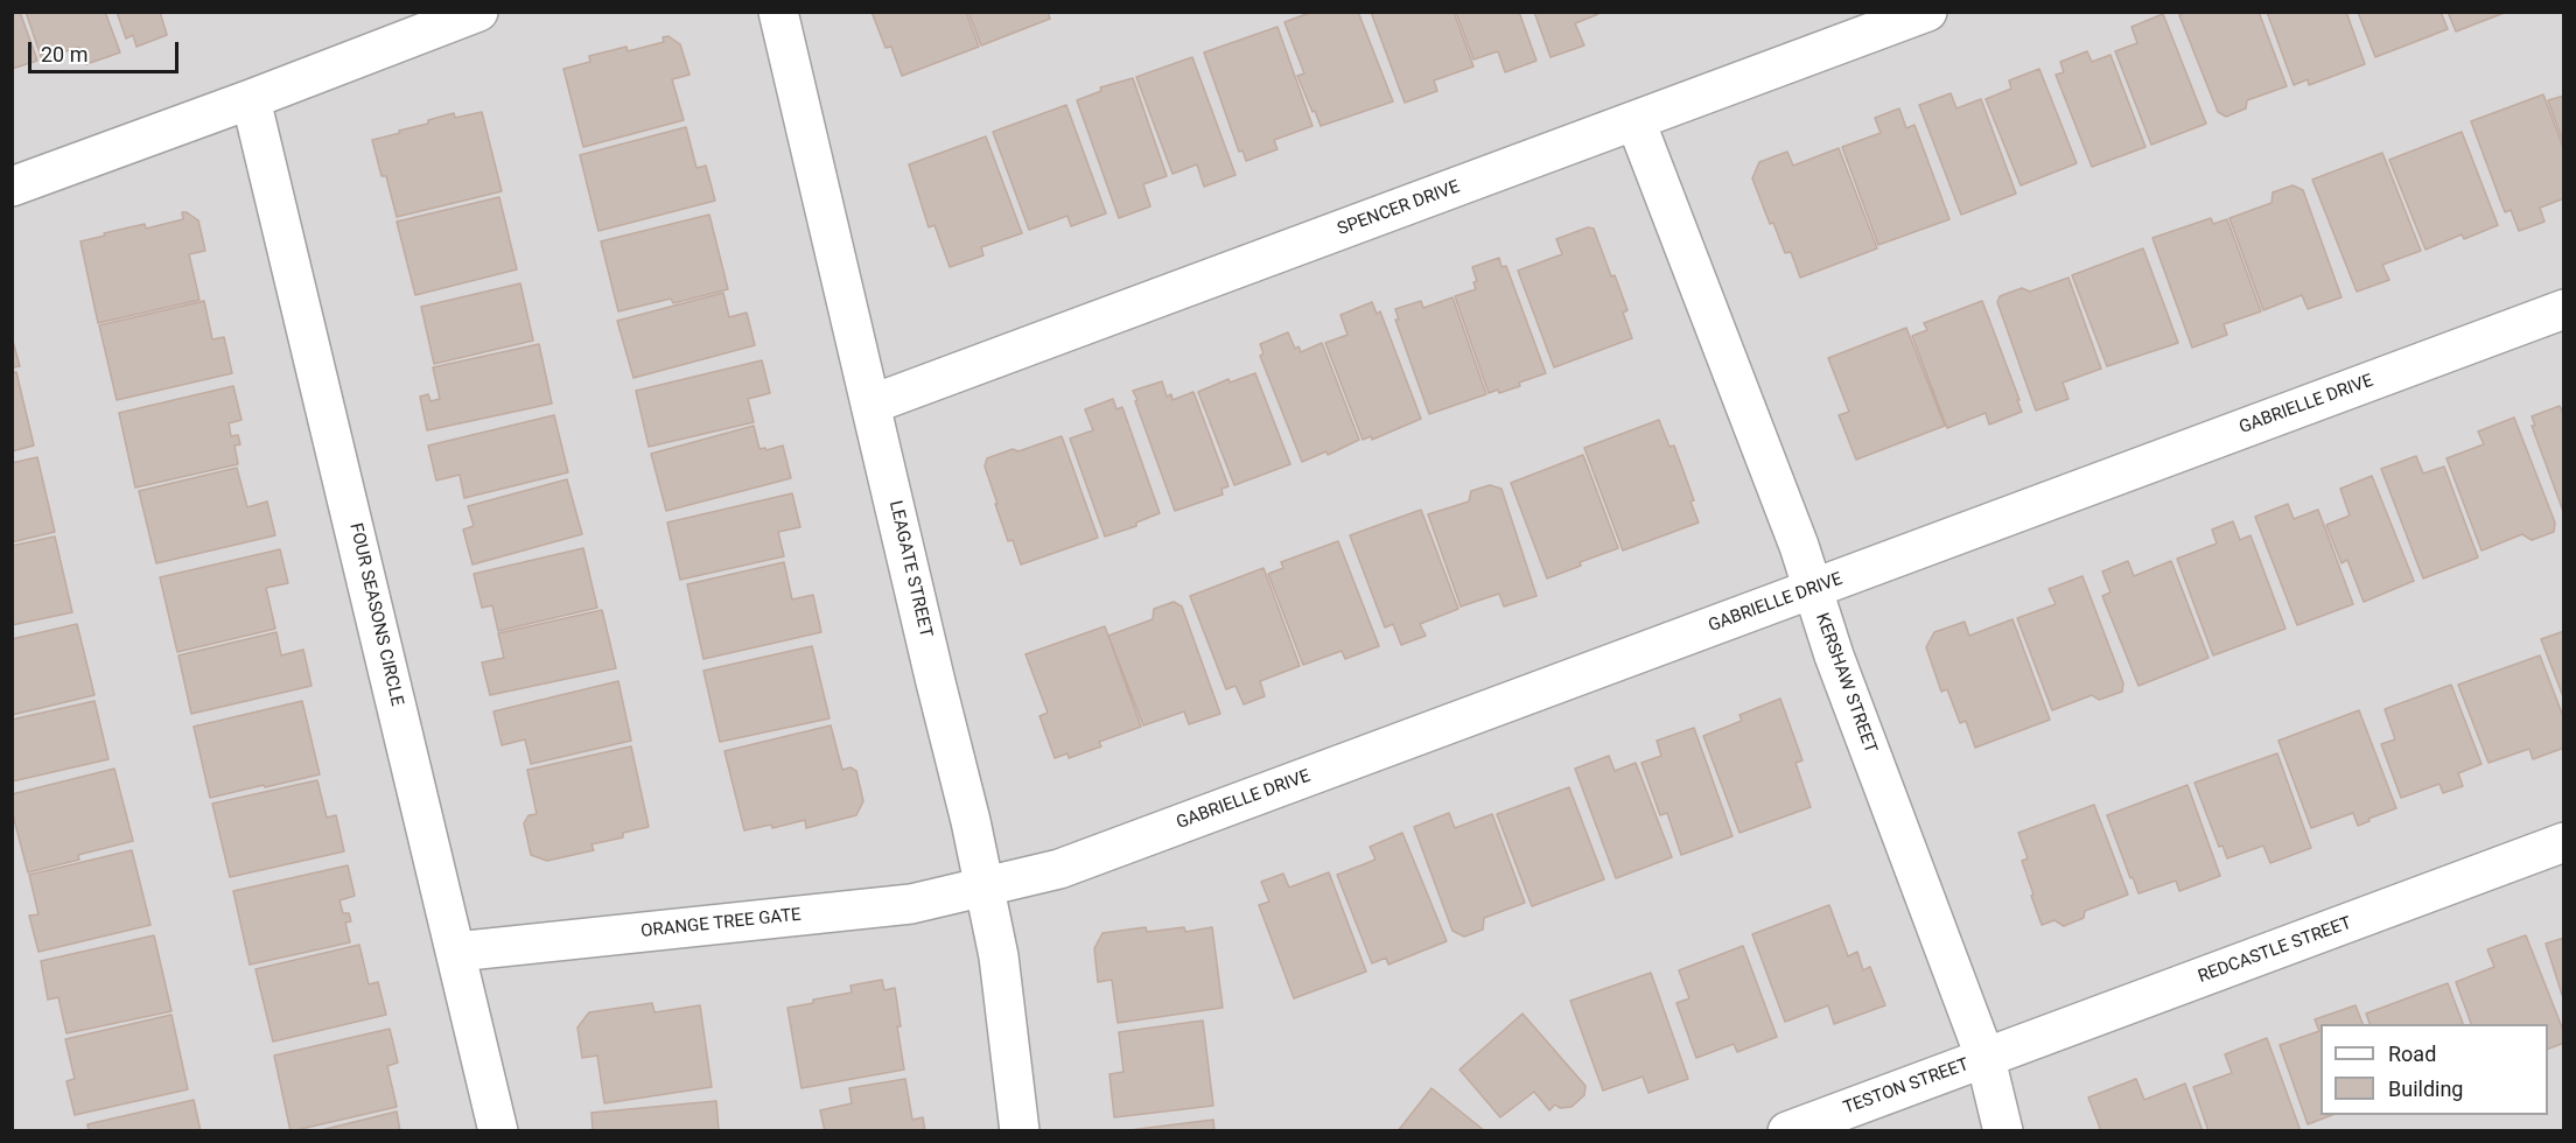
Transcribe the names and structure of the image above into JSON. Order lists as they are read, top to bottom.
{
  "streets": {
    "street": [
      "SPENCER DRIVE",
      "GABRIELLE DRIVE",
      "LEAGATE STREET",
      "FOUR SEASONS CIRCLE",
      "KERSHAW STREET",
      "ORANGE TREE GATE",
      "REDCASTLE STREET",
      "TESTON STREET"
    ]
  },
  "crossings": [
    ["SPENCER DRIVE", "LEAGATE STREET"],
    ["SPENCER DRIVE", "KERSHAW STREET"],
    ["GABRIELLE DRIVE", "LEAGATE STREET"],
    ["GABRIELLE DRIVE", "KERSHAW STREET"],
    ["GABRIELLE DRIVE", "ORANGE TREE GATE"],
    ["LEAGATE STREET", "ORANGE TREE GATE"],
    ["FOUR SEASONS CIRCLE", "ORANGE TREE GATE"],
    ["KERSHAW STREET", "REDCASTLE STREET"],
    ["KERSHAW STREET", "TESTON STREET"],
    ["REDCASTLE STREET", "TESTON STREET"]
  ],
  "legend": ["Road", "Building"],
  "scale_bar": "20 m"
}
